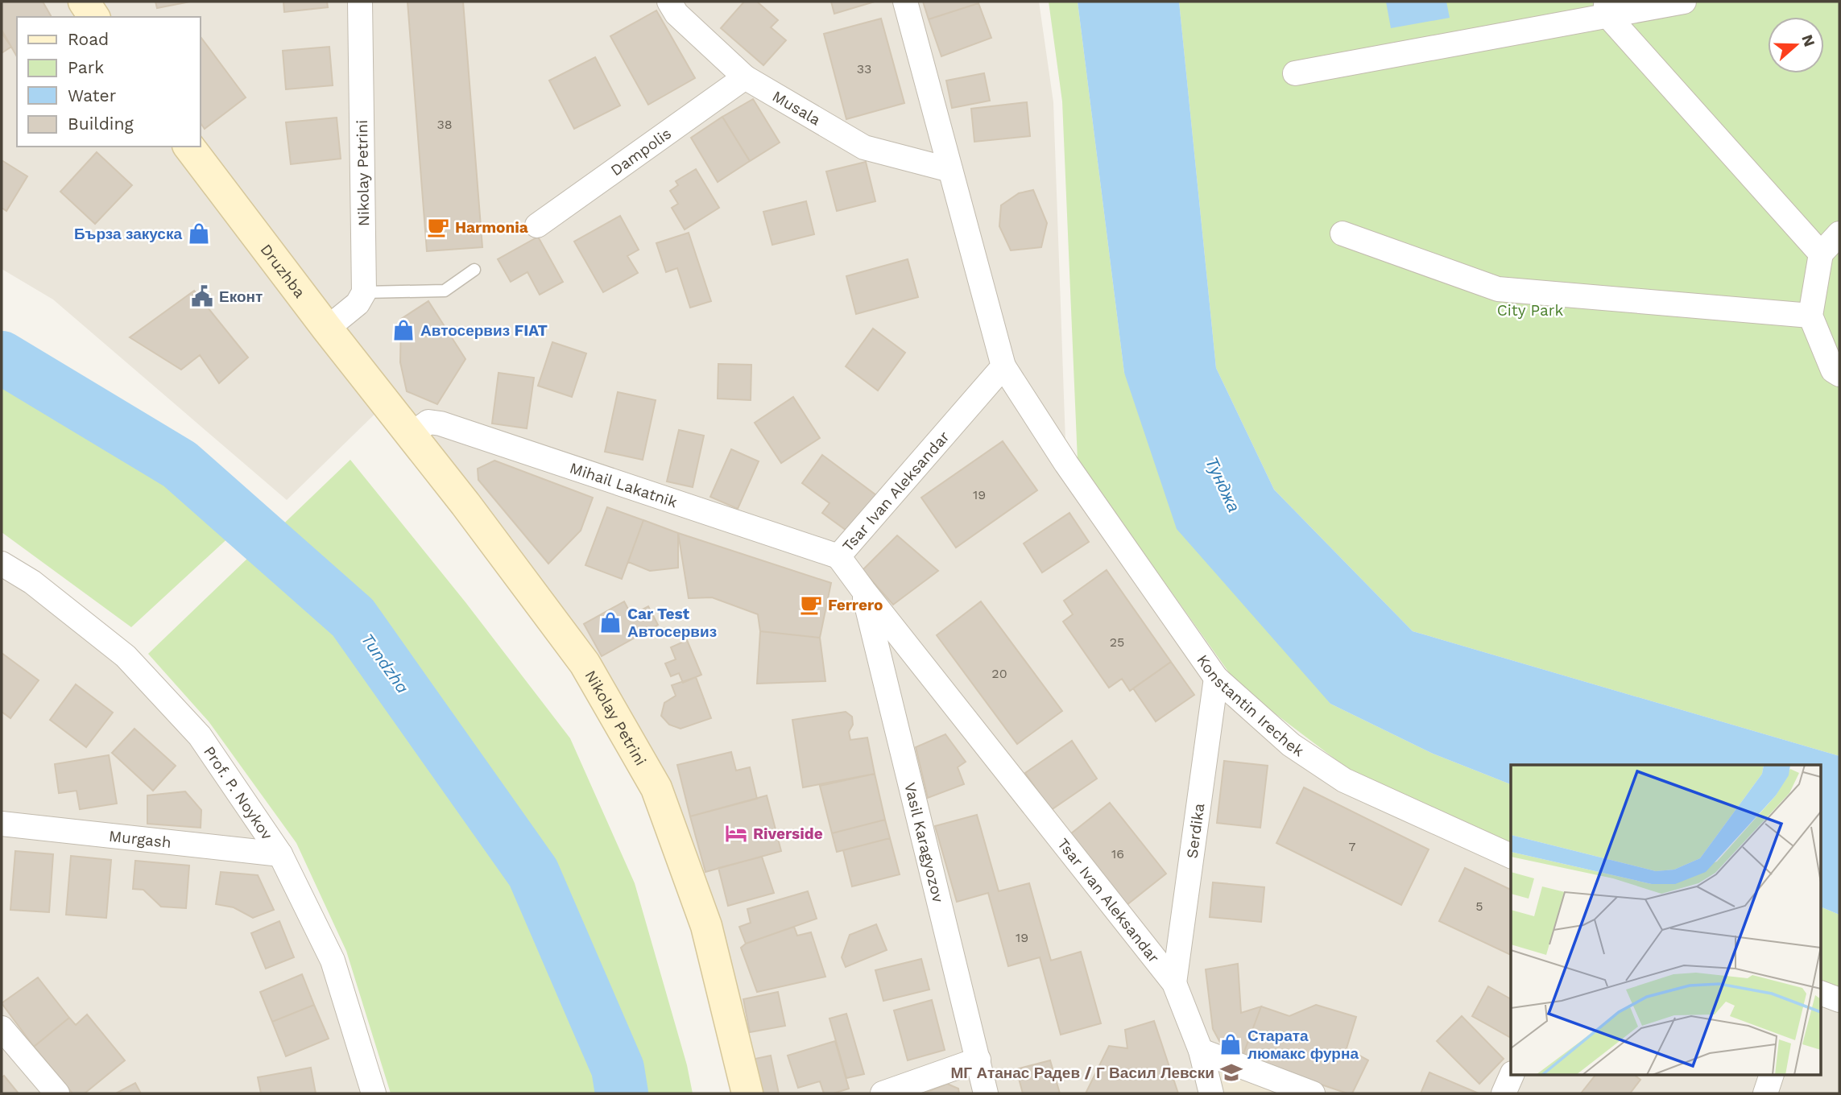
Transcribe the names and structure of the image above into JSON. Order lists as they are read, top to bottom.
{
  "streets": {
    "street": [
      "Musala",
      "Dampolis",
      "Nikolay Petrini",
      "Druzhba",
      "Mihail Lakatnik",
      "Tsar Ivan Aleksandar",
      "Konstantin Irechek",
      "Prof. P. Noykov",
      "Serdika",
      "Murgash",
      "Vasil Karagyozov"
    ]
  },
  "crossings": [
    ["Musala", "Dampolis"],
    ["Nikolay Petrini", "Druzhba"],
    ["Nikolay Petrini", "Mihail Lakatnik"],
    ["Mihail Lakatnik", "Tsar Ivan Aleksandar"],
    ["Tsar Ivan Aleksandar", "Konstantin Irechek"],
    ["Tsar Ivan Aleksandar", "Serdika"],
    ["Tsar Ivan Aleksandar", "Vasil Karagyozov"],
    ["Konstantin Irechek", "Serdika"],
    ["Prof. P. Noykov", "Murgash"]
  ],
  "water": ["Тунджа", "Tundzha"],
  "parks": ["City Park"],
  "places": {
    "cafe": ["Harmonia", "Ferrero"],
    "shop": [
      "Бърза закуска",
      "Автосервиз FIAT",
      "Car Test Автосервиз",
      "Старата люмакс фурна"
    ],
    "public building": ["Еконт"],
    "hotel": ["Riverside"],
    "school or university": ["МГ Атанас Радев / Г Васил Левски"]
  },
  "house_numbers": [
    "33",
    "38",
    "19",
    "25",
    "20",
    "7",
    "16",
    "5",
    "19"
  ],
  "legend": [
    "Road",
    "Park",
    "Water",
    "Building"
  ],
  "north": "right"
}
